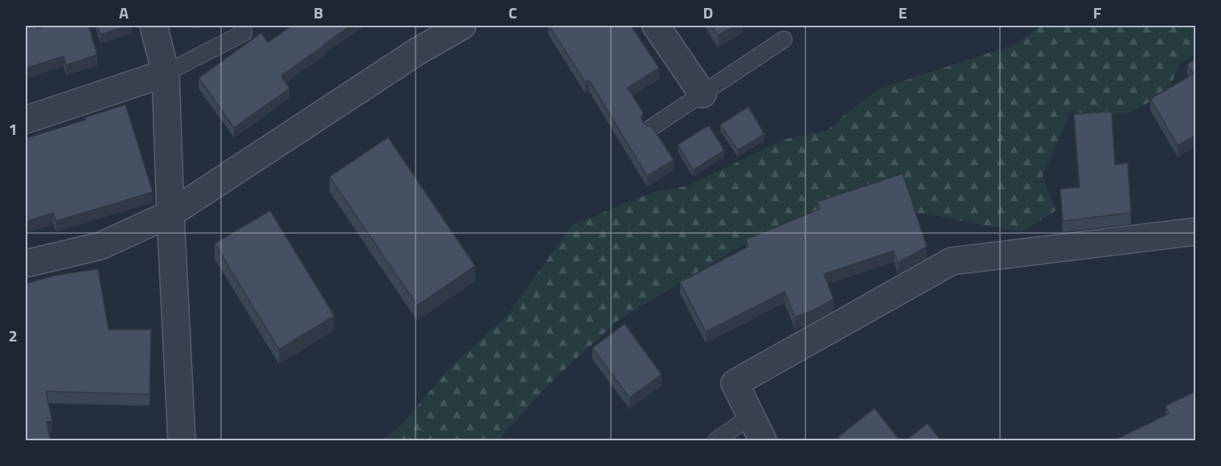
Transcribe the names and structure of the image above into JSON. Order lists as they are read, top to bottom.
{
  "grid": {
    "columns": [
      "A",
      "B",
      "C",
      "D",
      "E",
      "F"
    ],
    "rows": ["1", "2"]
  }
}
